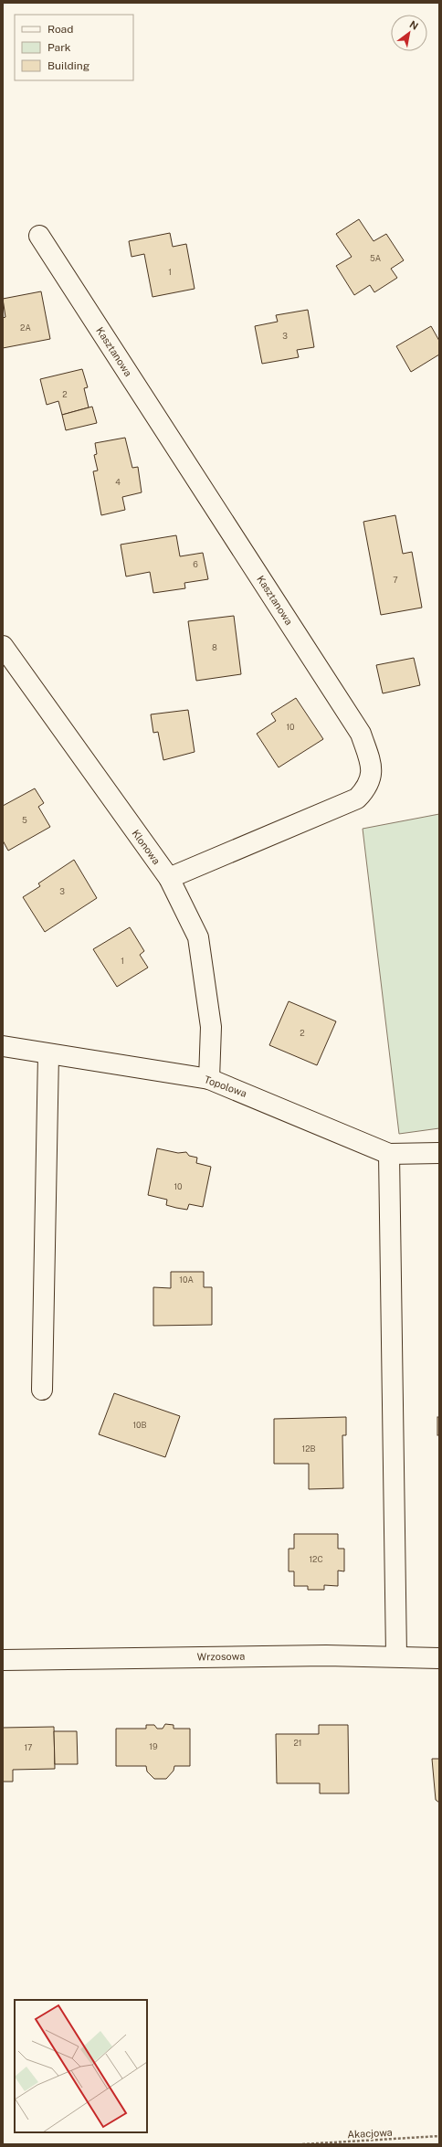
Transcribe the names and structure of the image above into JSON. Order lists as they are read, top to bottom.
{
  "streets": {
    "street": [
      "Kasztanowa",
      "Klonowa",
      "Topolowa",
      "Wrzosowa"
    ],
    "path": ["Akacjowa"]
  },
  "crossings": [
    ["Kasztanowa", "Klonowa"],
    ["Klonowa", "Topolowa"]
  ],
  "house_numbers": [
    "5A",
    "1",
    "2A",
    "3",
    "2",
    "4",
    "6",
    "7",
    "8",
    "10",
    "5",
    "3",
    "1",
    "2",
    "10",
    "10A",
    "10B",
    "12B",
    "12C",
    "21",
    "19",
    "17"
  ],
  "legend": ["Road", "Park", "Building"],
  "north": "top right"
}
